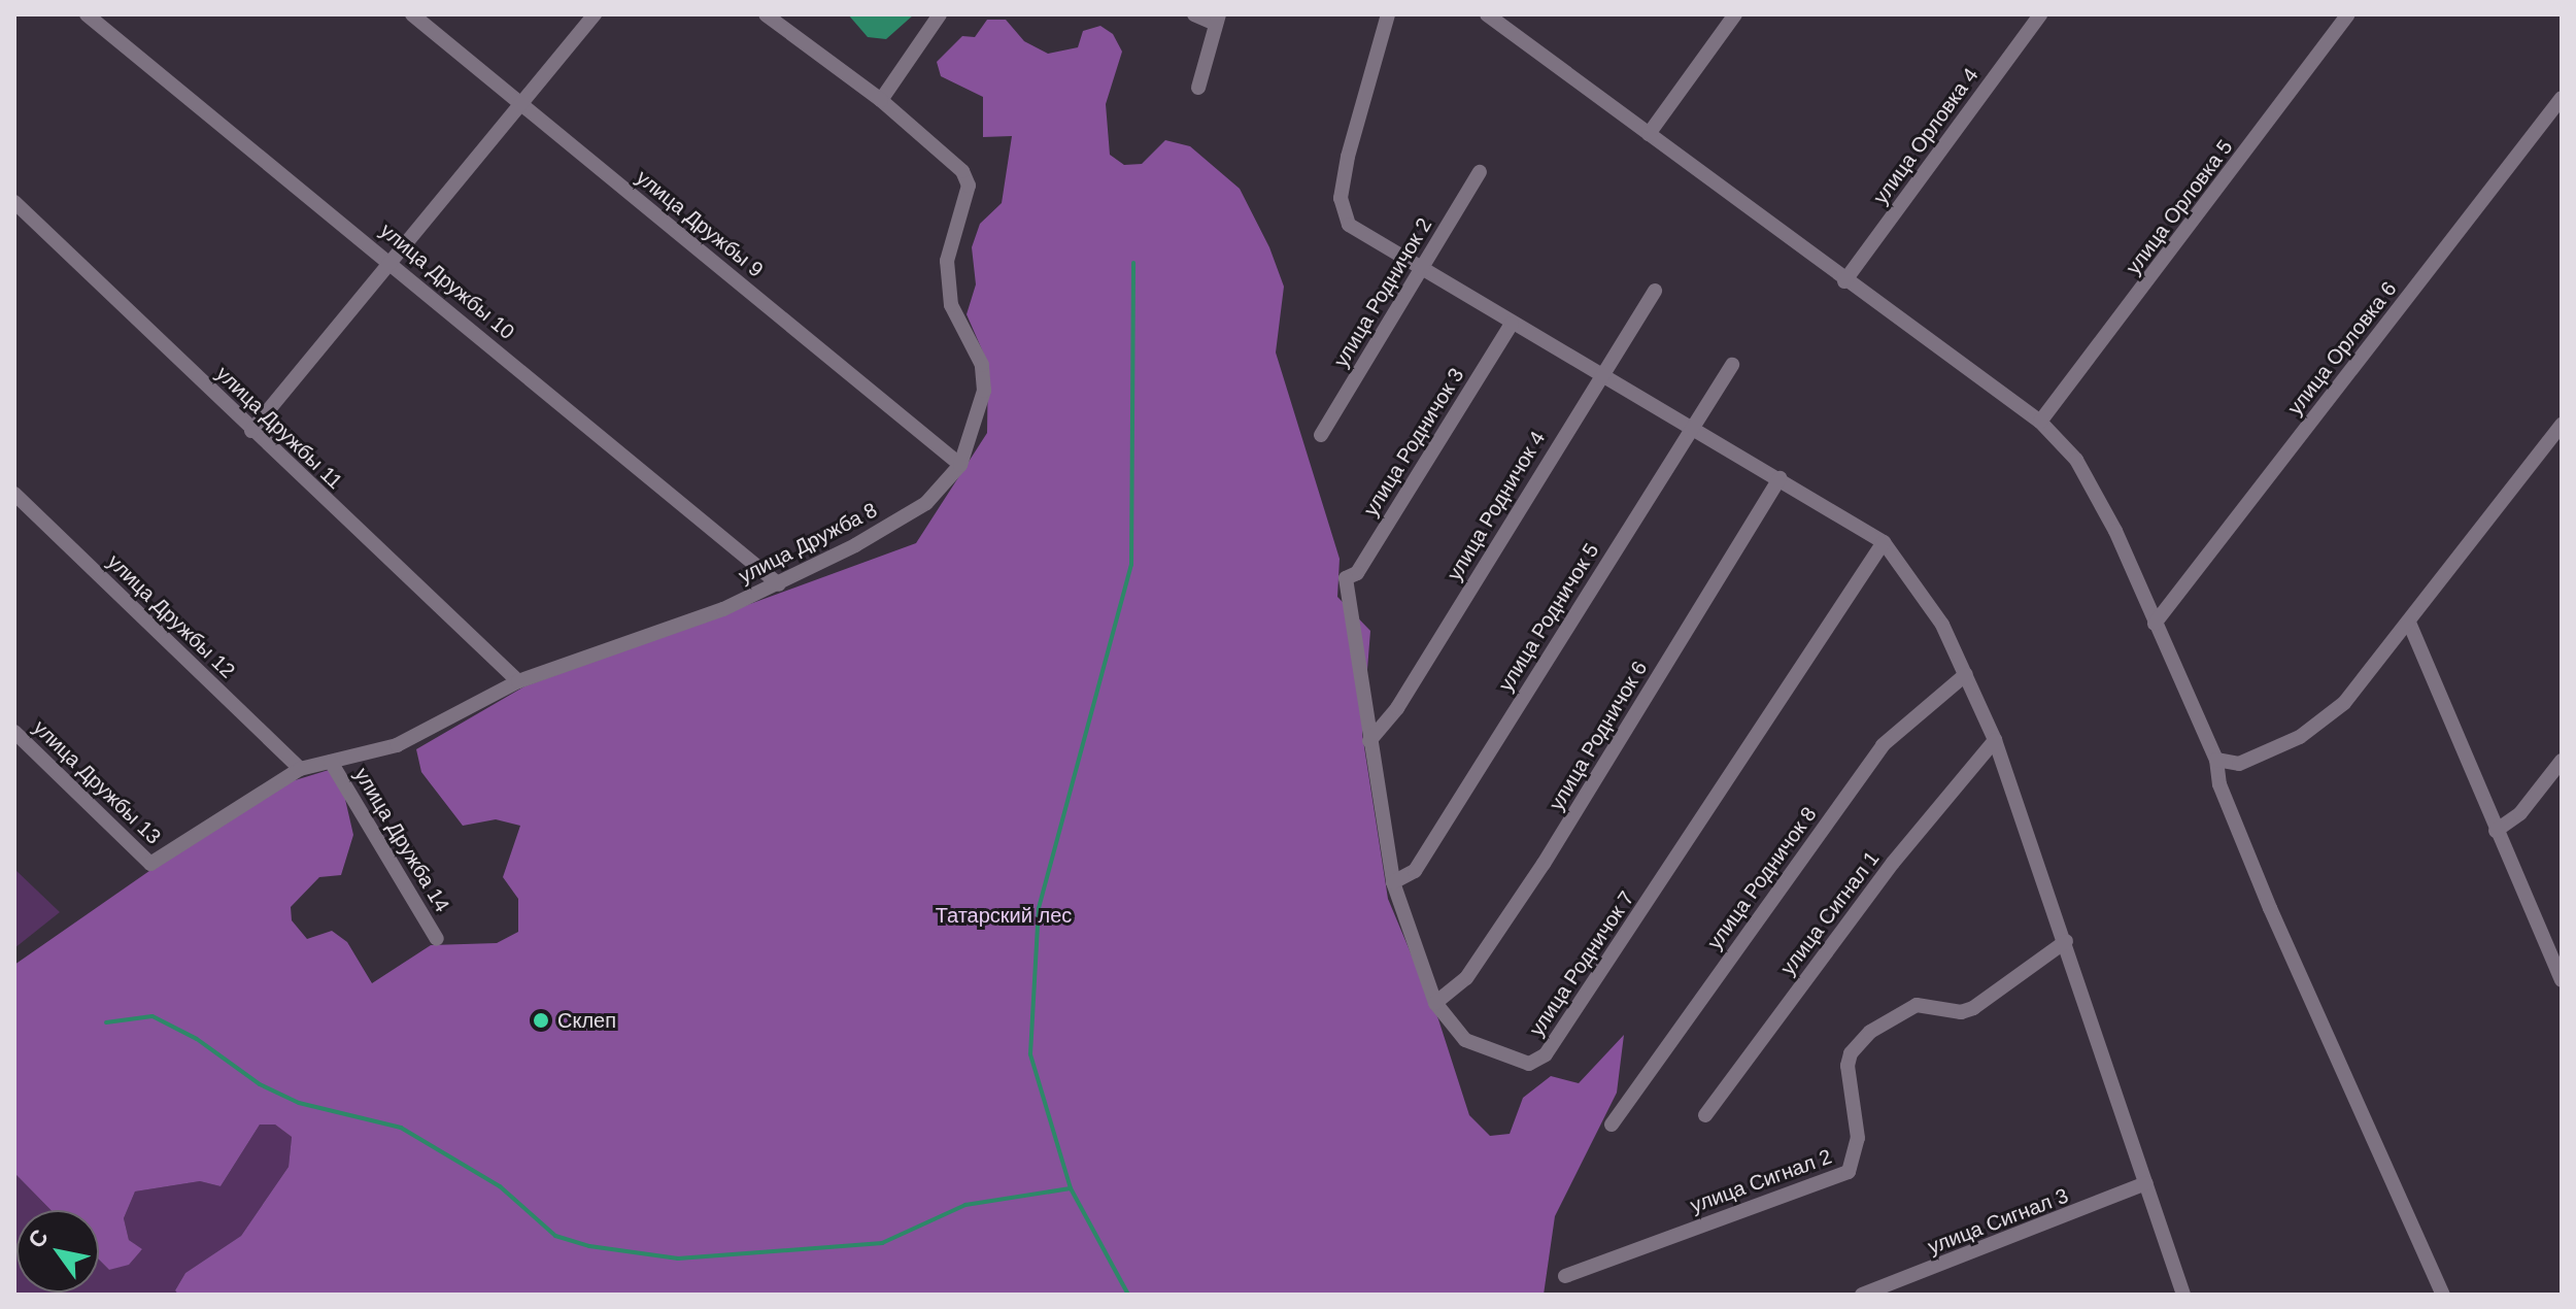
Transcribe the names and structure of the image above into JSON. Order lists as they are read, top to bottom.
{
  "streets": {
    "street": [
      "улица Орловка 4",
      "улица Орловка 5",
      "улица Дружбы 9",
      "улица Дружбы 10",
      "улица Родничок 2",
      "улица Орловка 6",
      "улица Дружбы 11",
      "улица Родничок 3",
      "улица Родничок 4",
      "улица Дружба 8",
      "улица Дружбы 12",
      "улица Родничок 5",
      "улица Родничок 6",
      "улица Дружбы 13",
      "улица Дружба 14",
      "улица Родничок 8",
      "улица Сигнал 1",
      "улица Родничок 7",
      "улица Сигнал 2",
      "улица Сигнал 3"
    ]
  },
  "crossings": [
    ["улица Дружбы 9", "улица Дружба 8"],
    ["улица Дружбы 10", "улица Дружба 8"],
    ["улица Дружбы 11", "улица Дружба 8"],
    ["улица Родничок 3", "улица Родничок 7"],
    ["улица Родничок 4", "улица Родничок 7"],
    ["улица Дружба 8", "улица Дружбы 12"],
    ["улица Дружба 8", "улица Дружбы 13"],
    ["улица Дружба 8", "улица Дружба 14"],
    ["улица Родничок 5", "улица Родничок 7"],
    ["улица Родничок 6", "улица Родничок 7"]
  ],
  "parks": ["Татарский лес"],
  "places": ["Склеп"],
  "north": "top left"
}
